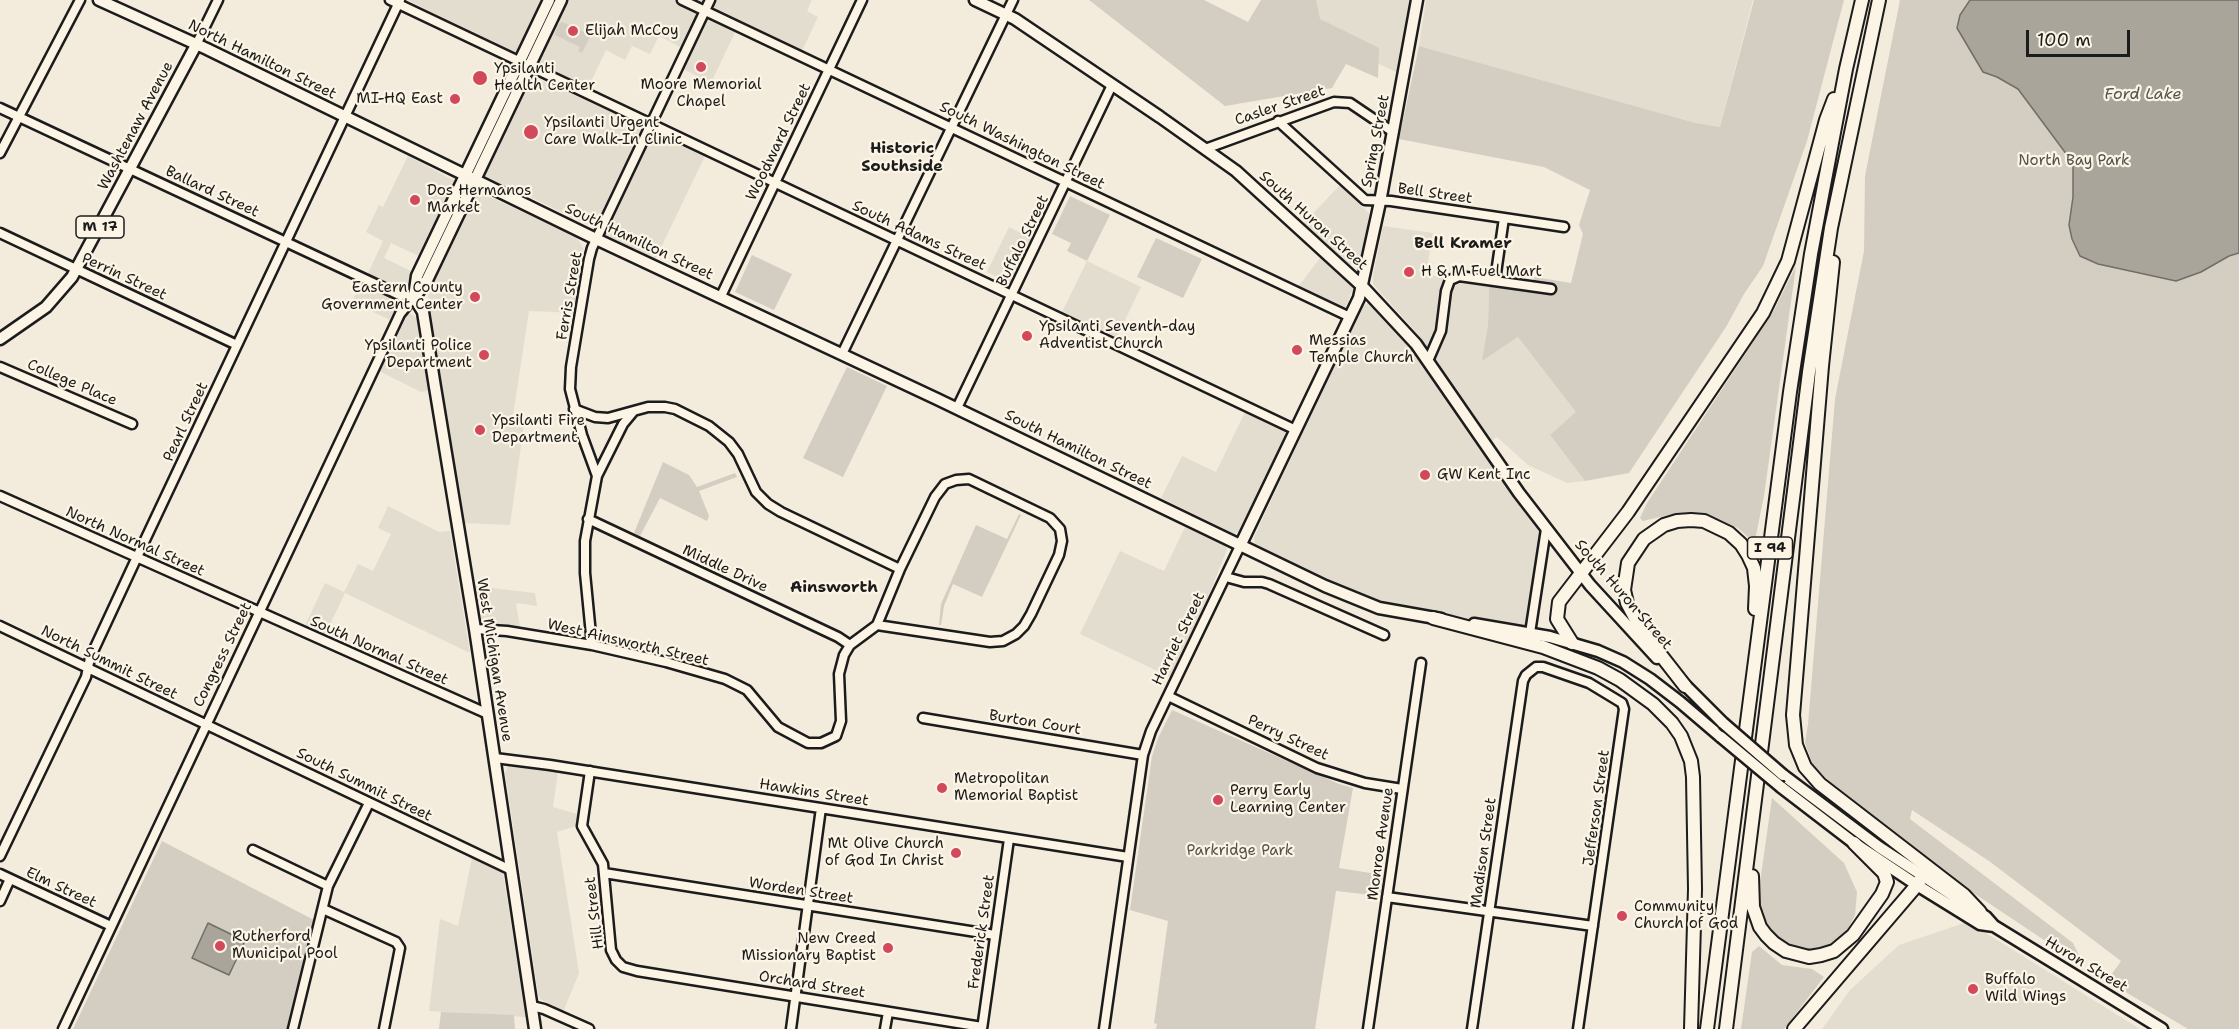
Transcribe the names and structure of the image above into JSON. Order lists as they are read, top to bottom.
{
  "streets": {
    "highway": ["I 94"],
    "main road": [
      "North Hamilton Street",
      "Washtenaw Avenue",
      "Spring Street",
      "South Huron Street",
      "M 17",
      "South Hamilton Street",
      "Harriet Street",
      "West Michigan Avenue",
      "Huron Street"
    ],
    "street": [
      "Casler Street",
      "Woodward Street",
      "South Washington Street",
      "Ballard Street",
      "Bell Street",
      "South Adams Street",
      "Buffalo Street",
      "Perrin Street",
      "Ferris Street",
      "College Place",
      "Pearl Street",
      "North Normal Street",
      "Middle Drive",
      "West Ainsworth Street",
      "South Normal Street",
      "Congress Street",
      "North Summit Street",
      "Burton Court",
      "Perry Street",
      "South Summit Street",
      "Hawkins Street",
      "Jefferson Street",
      "Monroe Avenue",
      "Madison Street",
      "Elm Street",
      "Worden Street",
      "Hill Street",
      "Frederick Street",
      "Orchard Street"
    ]
  },
  "crossings": [
    ["North Hamilton Street", "Washtenaw Avenue"],
    ["North Hamilton Street", "South Hamilton Street"],
    ["North Hamilton Street", "Pearl Street"],
    ["Casler Street", "Spring Street"],
    ["Casler Street", "Bell Street"],
    ["Casler Street", "South Huron Street"],
    ["Washtenaw Avenue", "Ballard Street"],
    ["Washtenaw Avenue", "Perrin Street"],
    ["Spring Street", "Bell Street"],
    ["Spring Street", "South Huron Street"],
    ["Spring Street", "Harriet Street"],
    ["Woodward Street", "South Washington Street"],
    ["Woodward Street", "South Adams Street"],
    ["Woodward Street", "South Hamilton Street"],
    ["South Washington Street", "Buffalo Street"],
    ["South Washington Street", "Ferris Street"],
    ["South Washington Street", "Harriet Street"],
    ["Ballard Street", "Pearl Street"],
    ["Ballard Street", "Congress Street"],
    ["Ballard Street", "West Michigan Avenue"],
    ["South Huron Street", "Buffalo Street"],
    ["South Huron Street", "South Hamilton Street"],
    ["South Huron Street", "Harriet Street"],
    ["South Huron Street", "Huron Street"],
    ["South Adams Street", "Buffalo Street"],
    ["South Adams Street", "Ferris Street"],
    ["South Adams Street", "Pearl Street"],
    ["South Adams Street", "Harriet Street"],
    ["Buffalo Street", "South Hamilton Street"],
    ["South Hamilton Street", "Ferris Street"],
    ["South Hamilton Street", "Harriet Street"],
    ["Perrin Street", "Pearl Street"],
    ["Pearl Street", "North Normal Street"],
    ["Pearl Street", "North Summit Street"],
    ["North Normal Street", "South Normal Street"],
    ["North Normal Street", "Congress Street"],
    ["Middle Drive", "West Ainsworth Street"],
    ["Harriet Street", "Burton Court"],
    ["Harriet Street", "Perry Street"],
    ["Harriet Street", "Hawkins Street"],
    ["West Ainsworth Street", "West Michigan Avenue"],
    ["South Normal Street", "Congress Street"],
    ["South Normal Street", "West Michigan Avenue"],
    ["Congress Street", "West Michigan Avenue"],
    ["Congress Street", "North Summit Street"],
    ["Congress Street", "South Summit Street"],
    ["Congress Street", "Elm Street"],
    ["West Michigan Avenue", "South Summit Street"],
    ["West Michigan Avenue", "Hawkins Street"],
    ["North Summit Street", "South Summit Street"],
    ["Perry Street", "Monroe Avenue"],
    ["Hawkins Street", "Hill Street"],
    ["Hawkins Street", "Frederick Street"],
    ["Jefferson Street", "Madison Street"],
    ["Worden Street", "Hill Street"],
    ["Worden Street", "Frederick Street"],
    ["Hill Street", "Orchard Street"],
    ["Frederick Street", "Orchard Street"]
  ],
  "districts": ["Historic Southside", "Bell Kramer", "Ainsworth"],
  "water": ["Ford Lake"],
  "parks": ["North Bay Park", "Parkridge Park"],
  "places": [
    "Elijah McCoy",
    "Moore Memorial Chapel",
    "Ypsilanti Health Center",
    "MI-HQ East",
    "Ypsilanti Urgent Care Walk-In Clinic",
    "Dos Hermanos Market",
    "H & M Fuel Mart",
    "Eastern County Government Center",
    "Ypsilanti Seventh-day Adventist Church",
    "Messias Temple Church",
    "Ypsilanti Police Department",
    "Ypsilanti Fire Department",
    "GW Kent Inc",
    "Metropolitan Memorial Baptist",
    "Perry Early Learning Center",
    "Mt Olive Church of God In Christ",
    "Community Church of God",
    "Rutherford Municipal Pool",
    "New Creed Missionary Baptist",
    "Buffalo Wild Wings"
  ],
  "scale_bar": "100 m"
}
